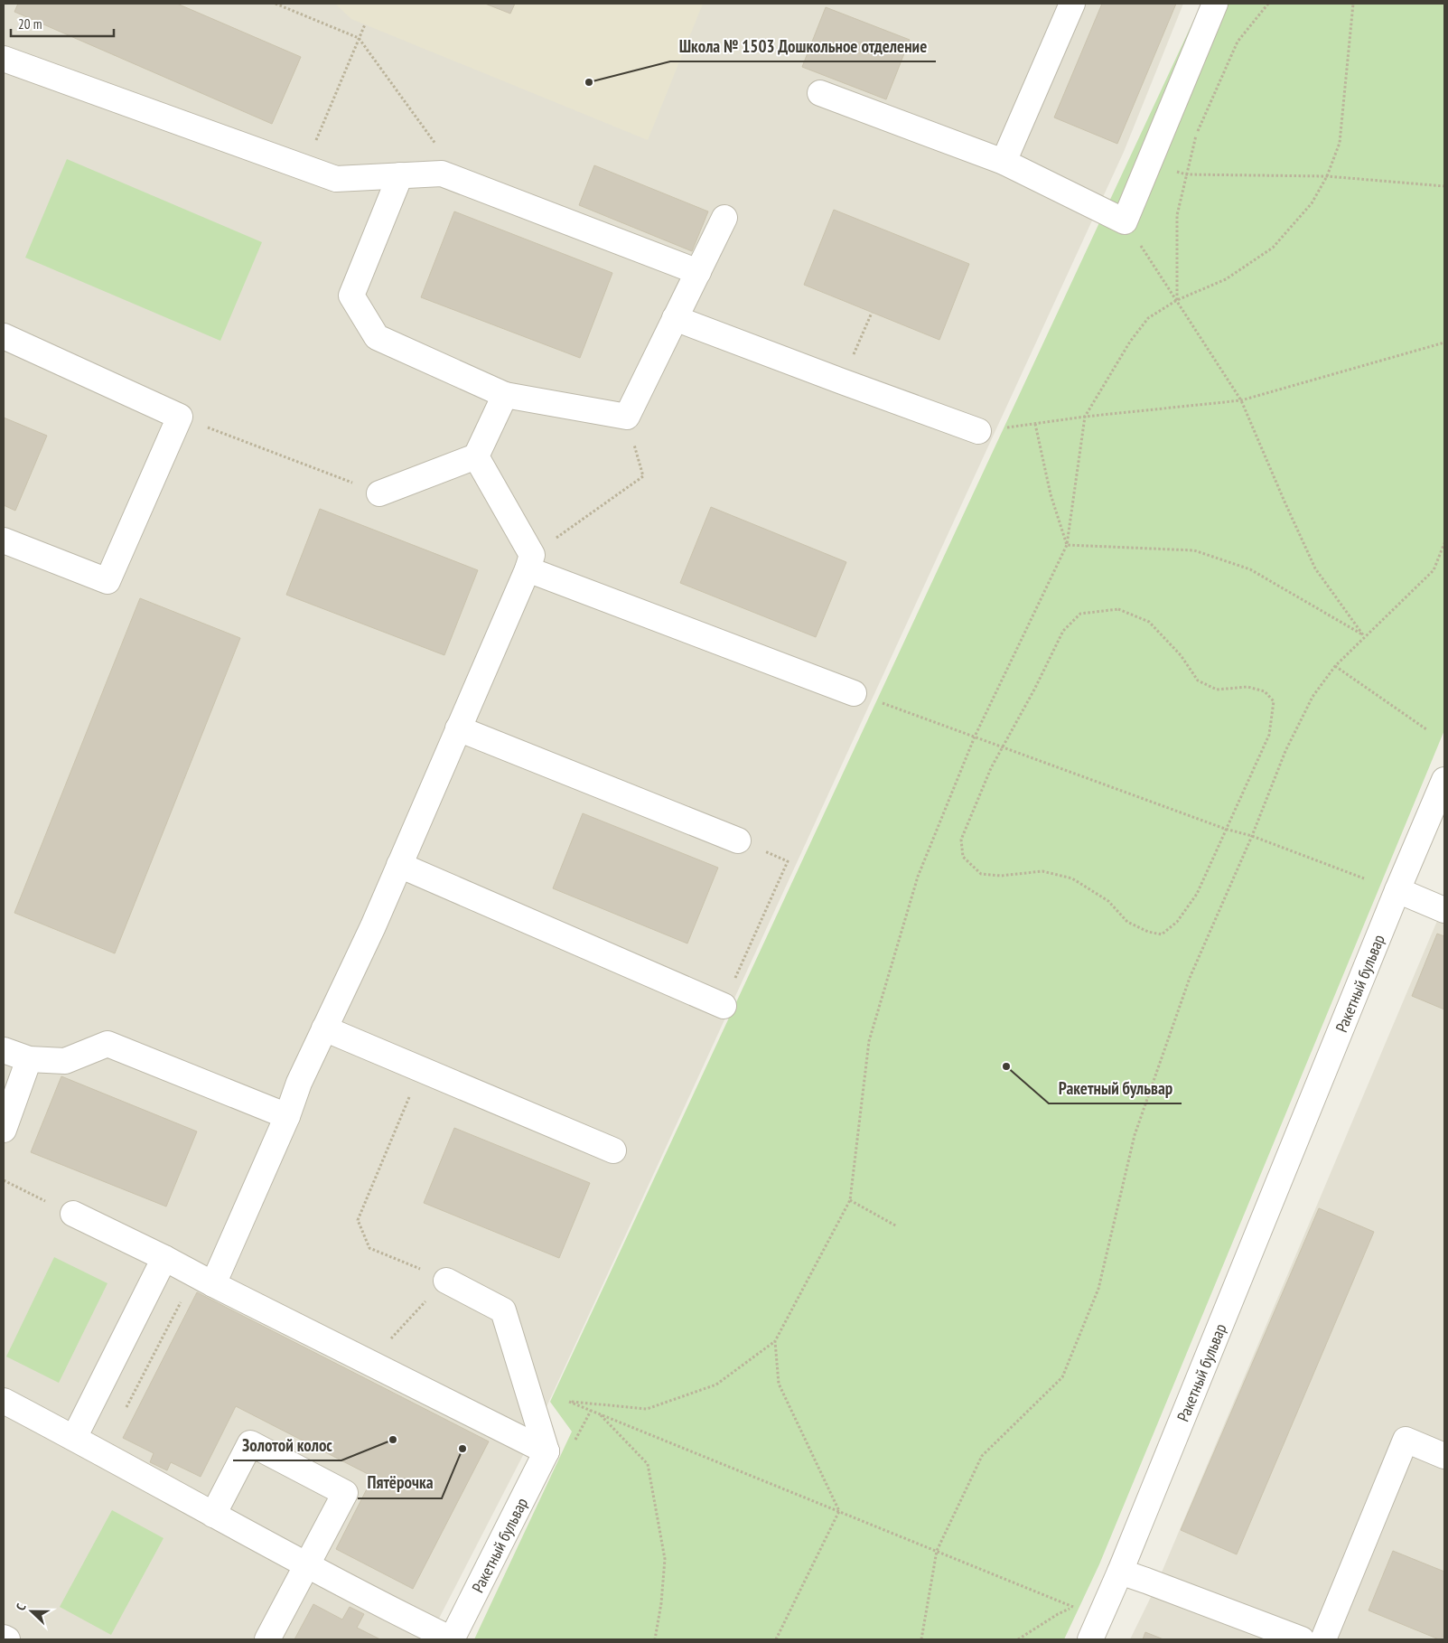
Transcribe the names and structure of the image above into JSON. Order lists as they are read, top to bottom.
{
  "streets": {
    "street": ["Ракетный бульвар"]
  },
  "places": [
    "Школа № 1503 Дошкольное отделение",
    "Ракетный бульвар",
    "Золотой колос",
    "Пятёрочка"
  ],
  "scale_bar": "20 m",
  "north": "left"
}
